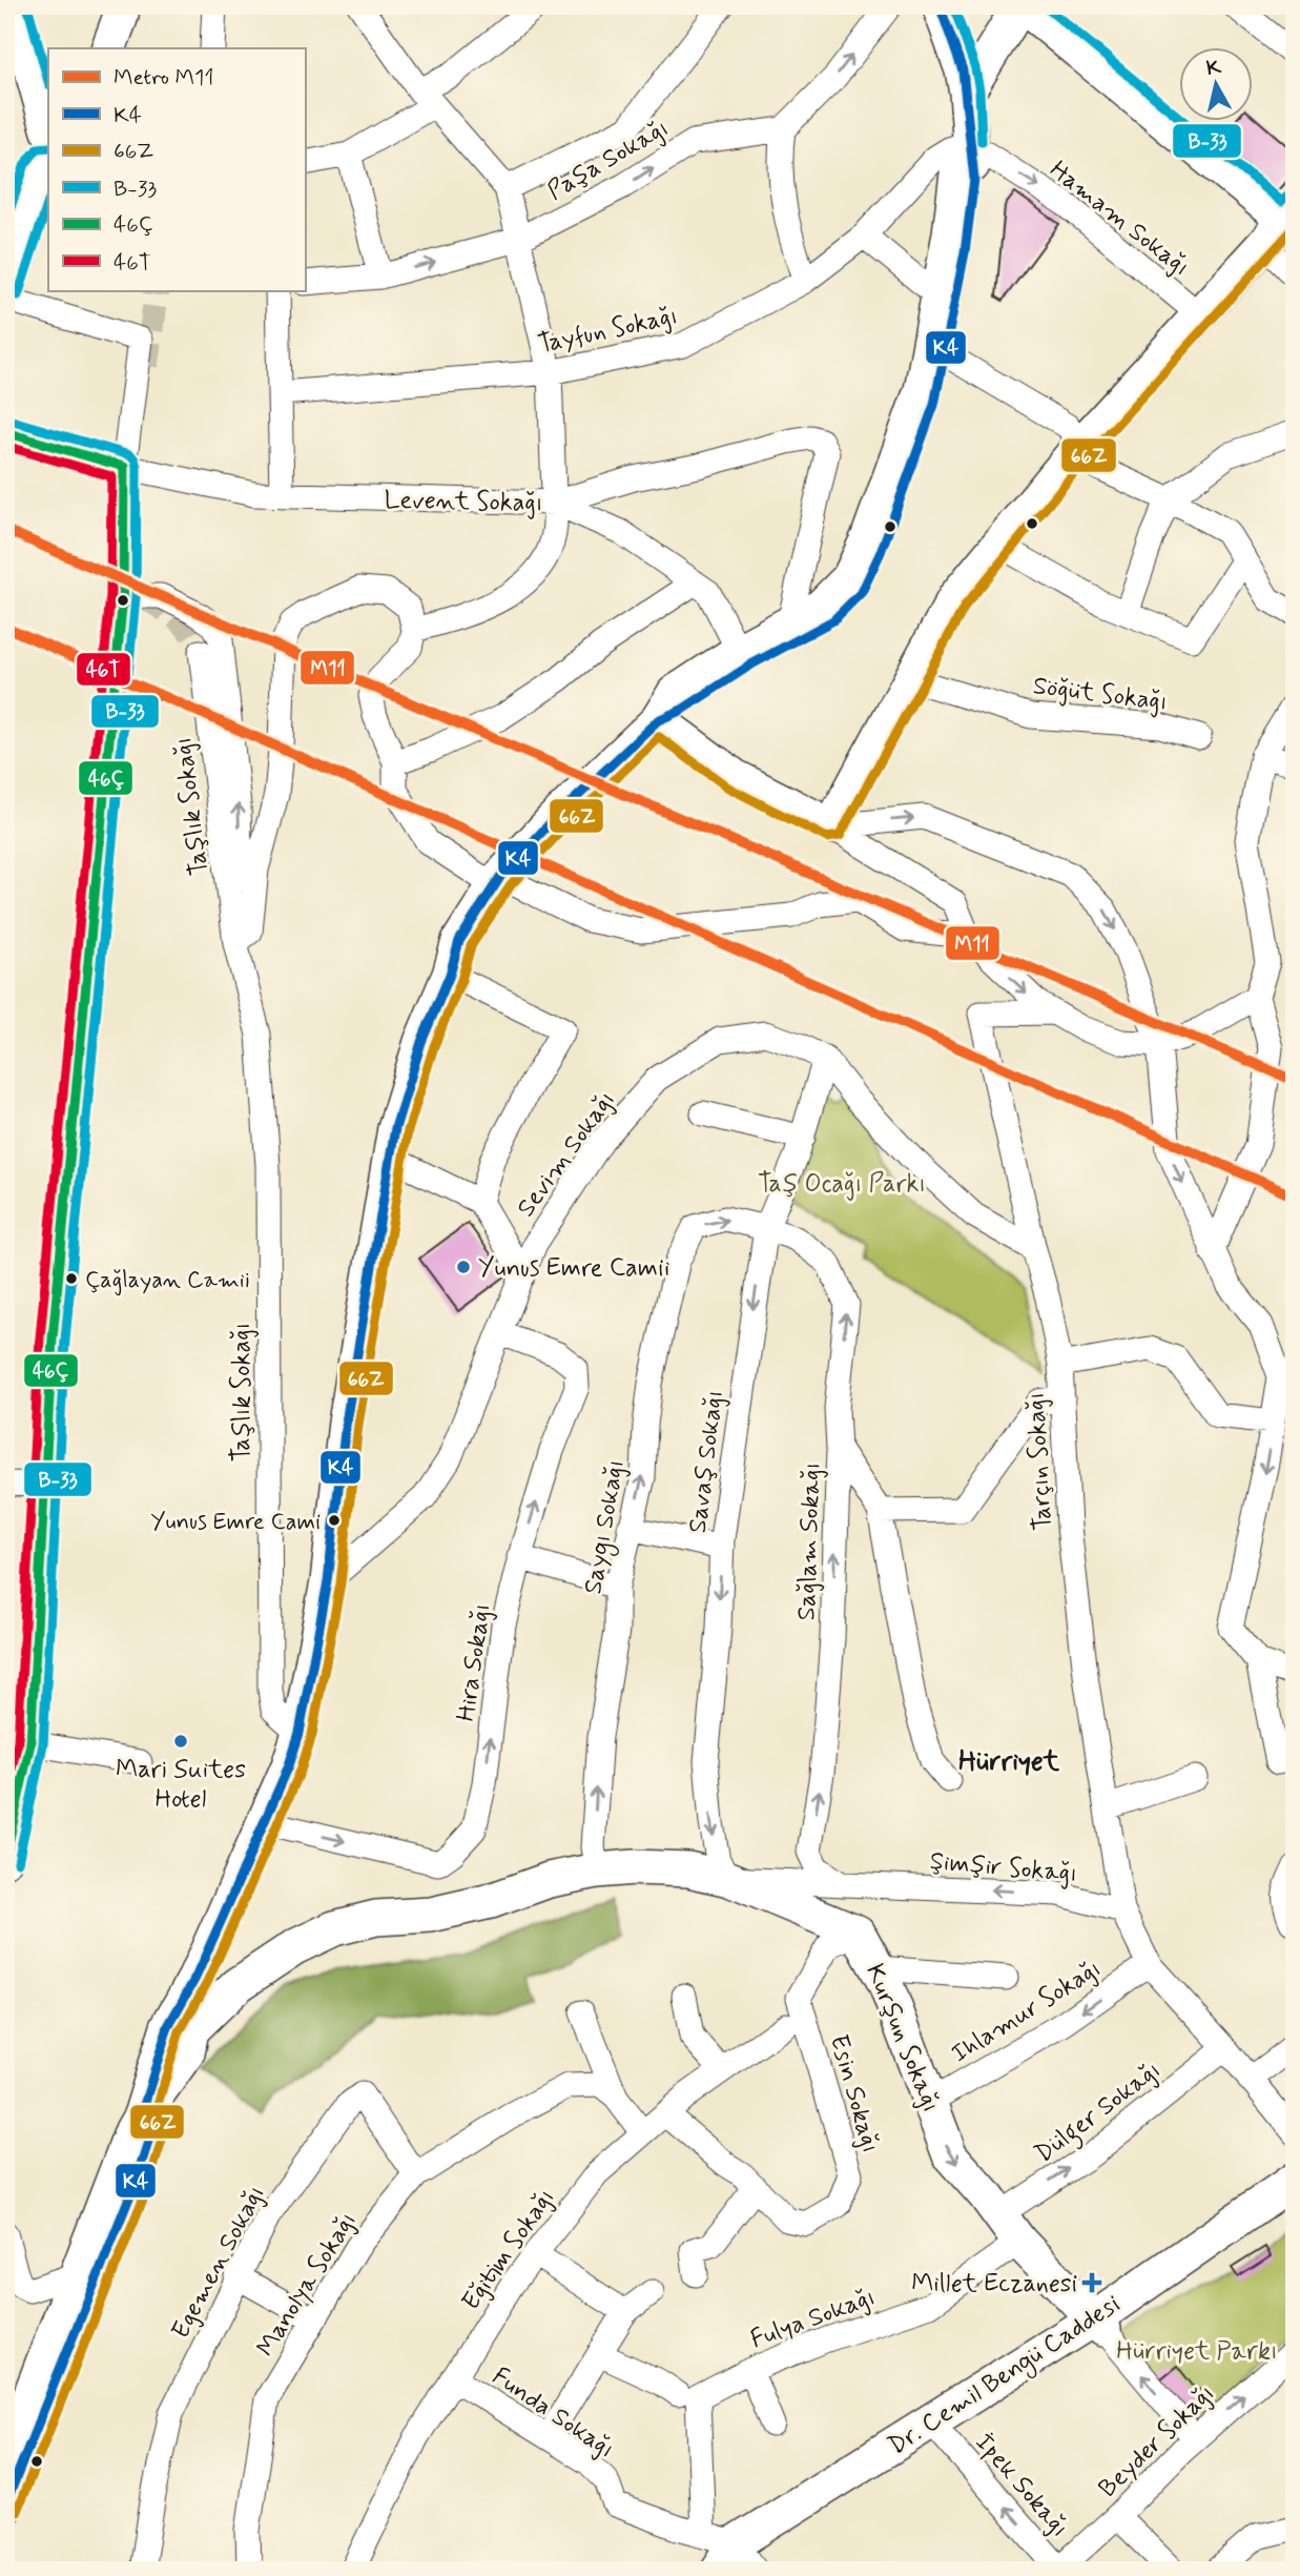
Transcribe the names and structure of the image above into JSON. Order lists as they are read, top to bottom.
{
  "streets": {
    "street": [
      "Paşa Sokağı",
      "Hamam Sokağı",
      "Tayfun Sokağı",
      "Levent Sokağı",
      "Söğüt Sokağı",
      "Taşlık Sokağı",
      "Sevim Sokağı",
      "Savaş Sokağı",
      "Tarçın Sokağı",
      "Saygı Sokağı",
      "Sağlam Sokağı",
      "Hira Sokağı",
      "Şimşir Sokağı",
      "Ihlamur Sokağı",
      "Kurşun Sokağı",
      "Esin Sokağı",
      "Dülger Sokağı",
      "Eğitim Sokağı",
      "Egemen Sokağı",
      "Manolya Sokağı",
      "Fulya Sokağı",
      "Dr. Cemil Bengü Caddesi",
      "Funda Sokağı",
      "Beyder Sokağı",
      "İpek Sokağı"
    ]
  },
  "crossings": [
    ["Hamam Sokağı", "Tayfun Sokağı"],
    ["Sevim Sokağı", "Savaş Sokağı"],
    ["Sevim Sokağı", "Tarçın Sokağı"],
    ["Sevim Sokağı", "Hira Sokağı"],
    ["Savaş Sokağı", "Saygı Sokağı"],
    ["Savaş Sokağı", "Sağlam Sokağı"],
    ["Savaş Sokağı", "Şimşir Sokağı"],
    ["Savaş Sokağı", "Kurşun Sokağı"],
    ["Tarçın Sokağı", "Şimşir Sokağı"],
    ["Saygı Sokağı", "Sağlam Sokağı"],
    ["Saygı Sokağı", "Kurşun Sokağı"],
    ["Şimşir Sokağı", "Kurşun Sokağı"],
    ["Ihlamur Sokağı", "Kurşun Sokağı"],
    ["Kurşun Sokağı", "Esin Sokağı"],
    ["Kurşun Sokağı", "Dülger Sokağı"],
    ["Kurşun Sokağı", "Fulya Sokağı"],
    ["Kurşun Sokağı", "Dr. Cemil Bengü Caddesi"],
    ["Esin Sokağı", "Eğitim Sokağı"],
    ["Dülger Sokağı", "Fulya Sokağı"],
    ["Eğitim Sokağı", "Funda Sokağı"],
    ["Egemen Sokağı", "Manolya Sokağı"],
    ["Dr. Cemil Bengü Caddesi", "Funda Sokağı"],
    ["Dr. Cemil Bengü Caddesi", "İpek Sokağı"],
    ["Beyder Sokağı", "İpek Sokağı"]
  ],
  "one_way": [
    "Saygı Sokağı",
    "Ihlamur Sokağı",
    "Dülger Sokağı",
    "Beyder Sokağı"
  ],
  "districts": ["Hürriyet"],
  "parks": ["Taş Ocağı Parkı", "Hürriyet Parkı"],
  "places": {
    "other": [
      "Yunus Emre Camii",
      "Çağlayan Camii",
      "Yunus Emre Cami",
      "Mari Suites Hotel"
    ],
    "health": ["Millet Eczanesi"]
  },
  "lines": [
    "transit line K4",
    "transit line B-33",
    "transit line 66Z",
    "transit line 46Ç",
    "transit line 46T",
    "metro line M11"
  ],
  "legend": [
    "Metro M11",
    "K4",
    "66Z",
    "B-33",
    "46Ç",
    "46T"
  ],
  "north": "top"
}
